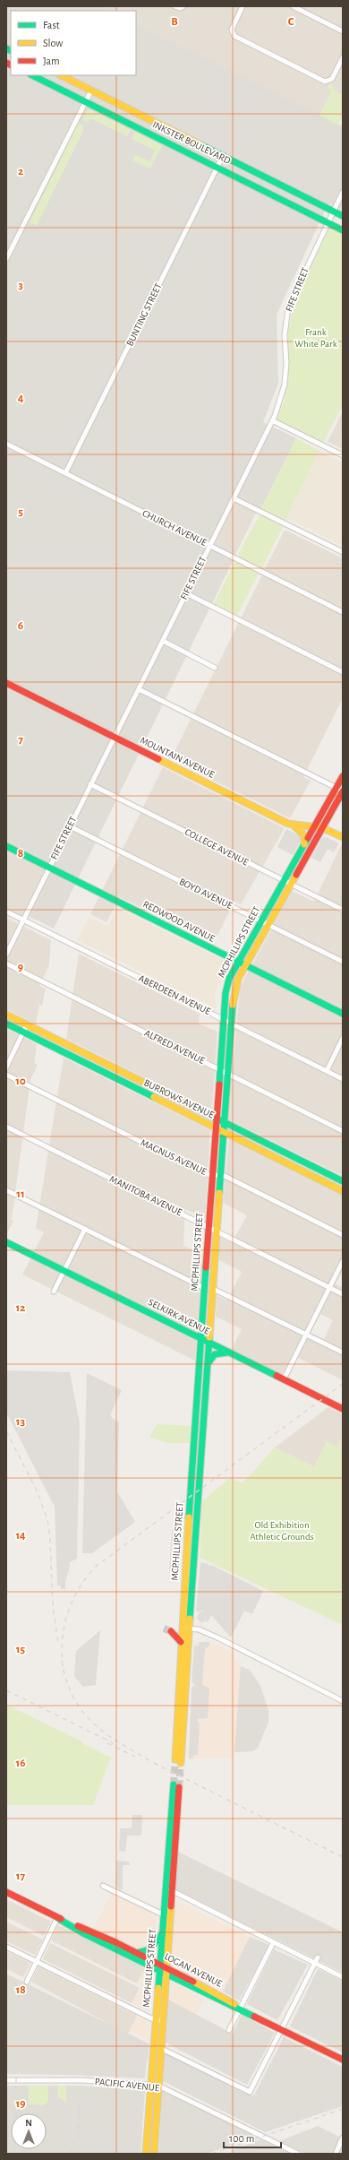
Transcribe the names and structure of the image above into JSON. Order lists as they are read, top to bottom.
{
  "streets": {
    "main road": [
      "INKSTER BOULEVARD",
      "MOUNTAIN AVENUE",
      "REDWOOD AVENUE",
      "MCPHILLIPS STREET",
      "BURROWS AVENUE",
      "SELKIRK AVENUE",
      "LOGAN AVENUE"
    ],
    "street": [
      "FIFE STREET",
      "BUNTING STREET",
      "CHURCH AVENUE",
      "COLLEGE AVENUE",
      "BOYD AVENUE",
      "ABERDEEN AVENUE",
      "ALFRED AVENUE",
      "MAGNUS AVENUE",
      "MANITOBA AVENUE",
      "PACIFIC AVENUE"
    ]
  },
  "crossings": [
    ["INKSTER BOULEVARD", "FIFE STREET"],
    ["INKSTER BOULEVARD", "BUNTING STREET"],
    ["FIFE STREET", "CHURCH AVENUE"],
    ["FIFE STREET", "MOUNTAIN AVENUE"],
    ["FIFE STREET", "COLLEGE AVENUE"],
    ["FIFE STREET", "BOYD AVENUE"],
    ["FIFE STREET", "REDWOOD AVENUE"],
    ["FIFE STREET", "ABERDEEN AVENUE"],
    ["BUNTING STREET", "CHURCH AVENUE"],
    ["MOUNTAIN AVENUE", "MCPHILLIPS STREET"],
    ["COLLEGE AVENUE", "MCPHILLIPS STREET"],
    ["BOYD AVENUE", "MCPHILLIPS STREET"],
    ["REDWOOD AVENUE", "MCPHILLIPS STREET"],
    ["MCPHILLIPS STREET", "ABERDEEN AVENUE"],
    ["MCPHILLIPS STREET", "ALFRED AVENUE"],
    ["MCPHILLIPS STREET", "BURROWS AVENUE"],
    ["MCPHILLIPS STREET", "MAGNUS AVENUE"],
    ["MCPHILLIPS STREET", "MANITOBA AVENUE"],
    ["MCPHILLIPS STREET", "SELKIRK AVENUE"],
    ["MCPHILLIPS STREET", "LOGAN AVENUE"],
    ["MCPHILLIPS STREET", "PACIFIC AVENUE"]
  ],
  "parks": ["Frank White Park", "Old Exhibition Athletic Grounds"],
  "legend": ["Fast", "Slow", "Jam"],
  "scale_bar": "100 m",
  "north": "top",
  "grid": {
    "columns": ["B", "C"],
    "rows": [
      "2",
      "3",
      "4",
      "5",
      "6",
      "7",
      "8",
      "9",
      "10",
      "11",
      "12",
      "13",
      "14",
      "15",
      "16",
      "17",
      "18",
      "19"
    ]
  }
}
